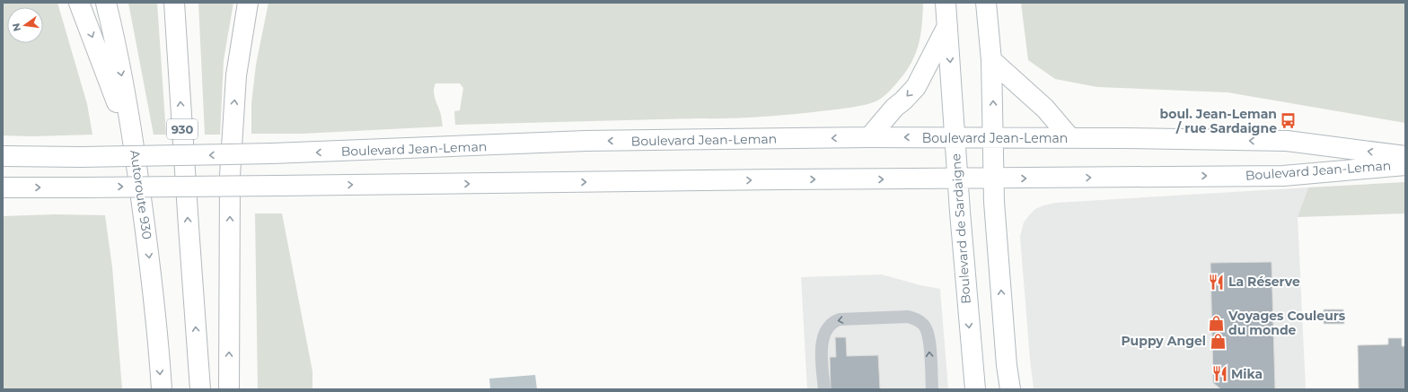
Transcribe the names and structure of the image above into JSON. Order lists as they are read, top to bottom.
{
  "streets": {
    "main road": [
      "930",
      "Boulevard Jean-Leman",
      "Autoroute 930",
      "Boulevard de Sardaigne"
    ]
  },
  "crossings": [
    ["Boulevard Jean-Leman", "Boulevard de Sardaigne"]
  ],
  "places": {
    "bus stop": ["boul. Jean-Leman / rue Sardaigne"],
    "restaurant": ["La Réserve", "Mika"],
    "shop": ["Voyages Couleurs du monde", "Puppy Angel"]
  },
  "north": "left"
}
